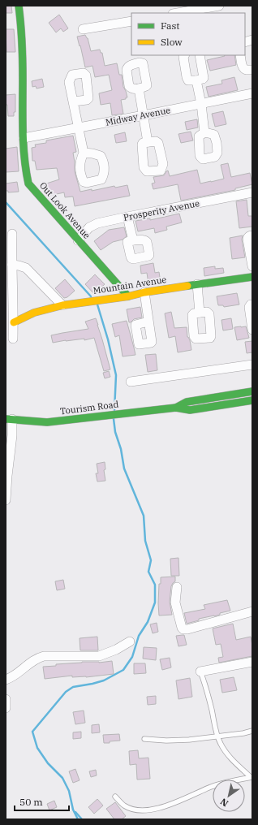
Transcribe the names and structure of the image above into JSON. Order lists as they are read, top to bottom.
{
  "streets": {
    "street": [
      "Midway Avenue",
      "Out Look Avenue",
      "Prosperity Avenue",
      "Mountain Avenue",
      "Tourism Road"
    ]
  },
  "crossings": [
    ["Midway Avenue", "Out Look Avenue"],
    ["Out Look Avenue", "Prosperity Avenue"],
    ["Out Look Avenue", "Mountain Avenue"]
  ],
  "legend": ["Fast", "Slow"],
  "scale_bar": "50 m",
  "north": "bottom left"
}
